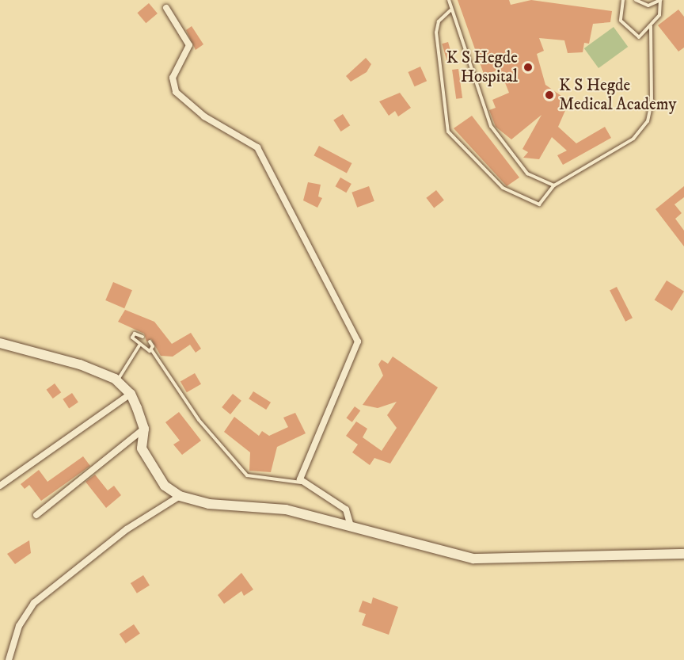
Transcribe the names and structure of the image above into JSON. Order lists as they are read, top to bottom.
{
  "places": ["K S Hegde Hospital", "K S Hegde Medical Academy"]
}
